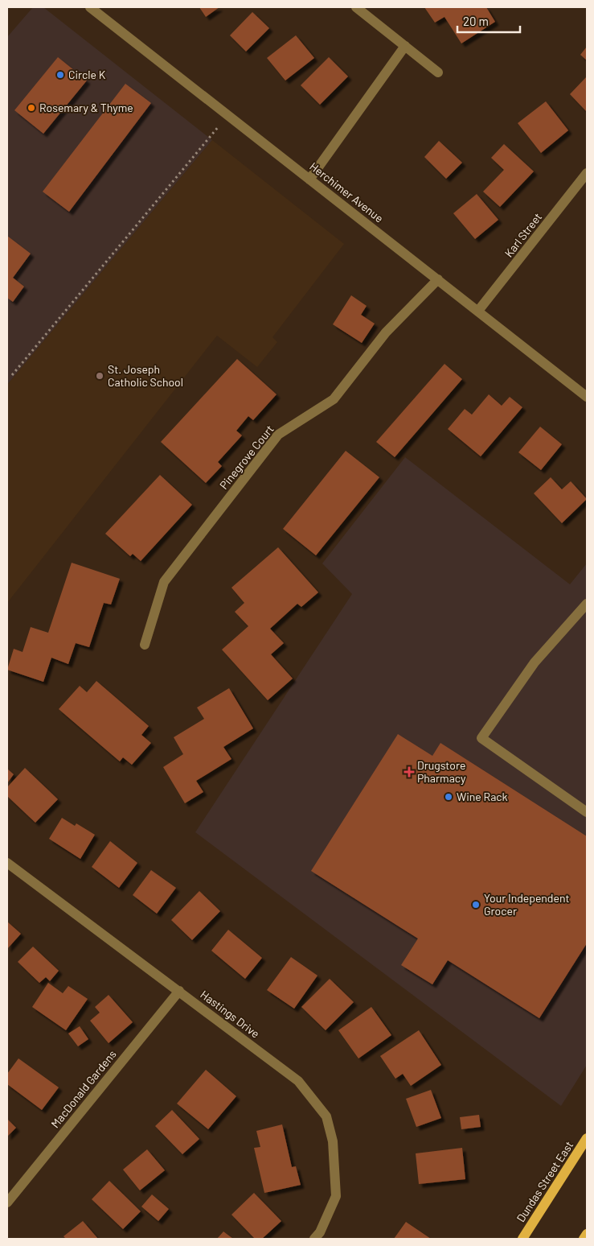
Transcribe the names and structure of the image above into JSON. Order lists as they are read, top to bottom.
{
  "streets": {
    "main road": ["Dundas Street East"],
    "street": [
      "Herchimer Avenue",
      "Karl Street",
      "Pinegrove Court",
      "Hastings Drive",
      "MacDonald Gardens"
    ]
  },
  "crossings": [
    ["Herchimer Avenue", "Karl Street"],
    ["Herchimer Avenue", "Pinegrove Court"],
    ["Hastings Drive", "MacDonald Gardens"]
  ],
  "places": {
    "other": [
      "Circle K",
      "Rosemary & Thyme",
      "St. Joseph Catholic School",
      "Wine Rack",
      "Your Independent Grocer"
    ],
    "health": ["Drugstore Pharmacy"]
  },
  "scale_bar": "20 m"
}
